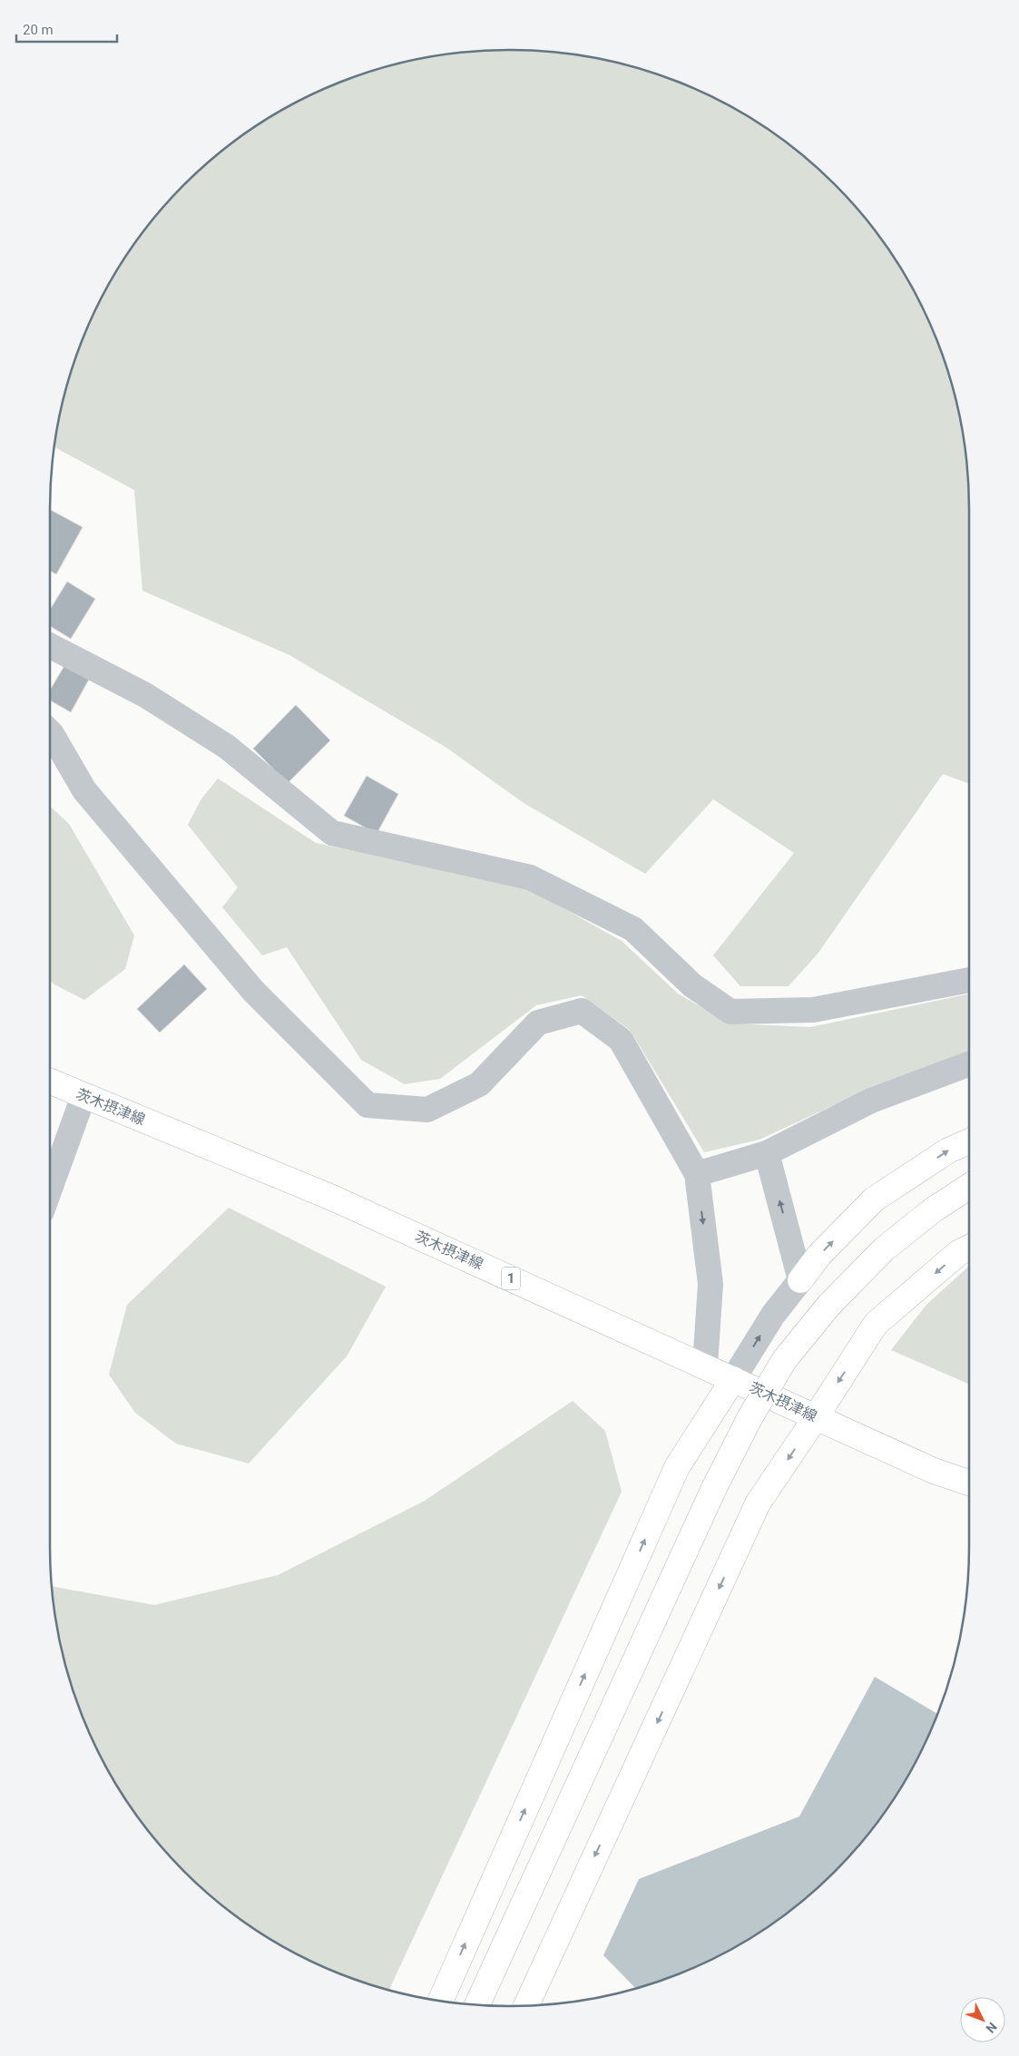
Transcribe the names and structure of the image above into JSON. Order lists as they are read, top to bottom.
{
  "streets": {
    "main road": ["茨木摂津線", "1"]
  },
  "scale_bar": "20 m",
  "north": "bottom right"
}
